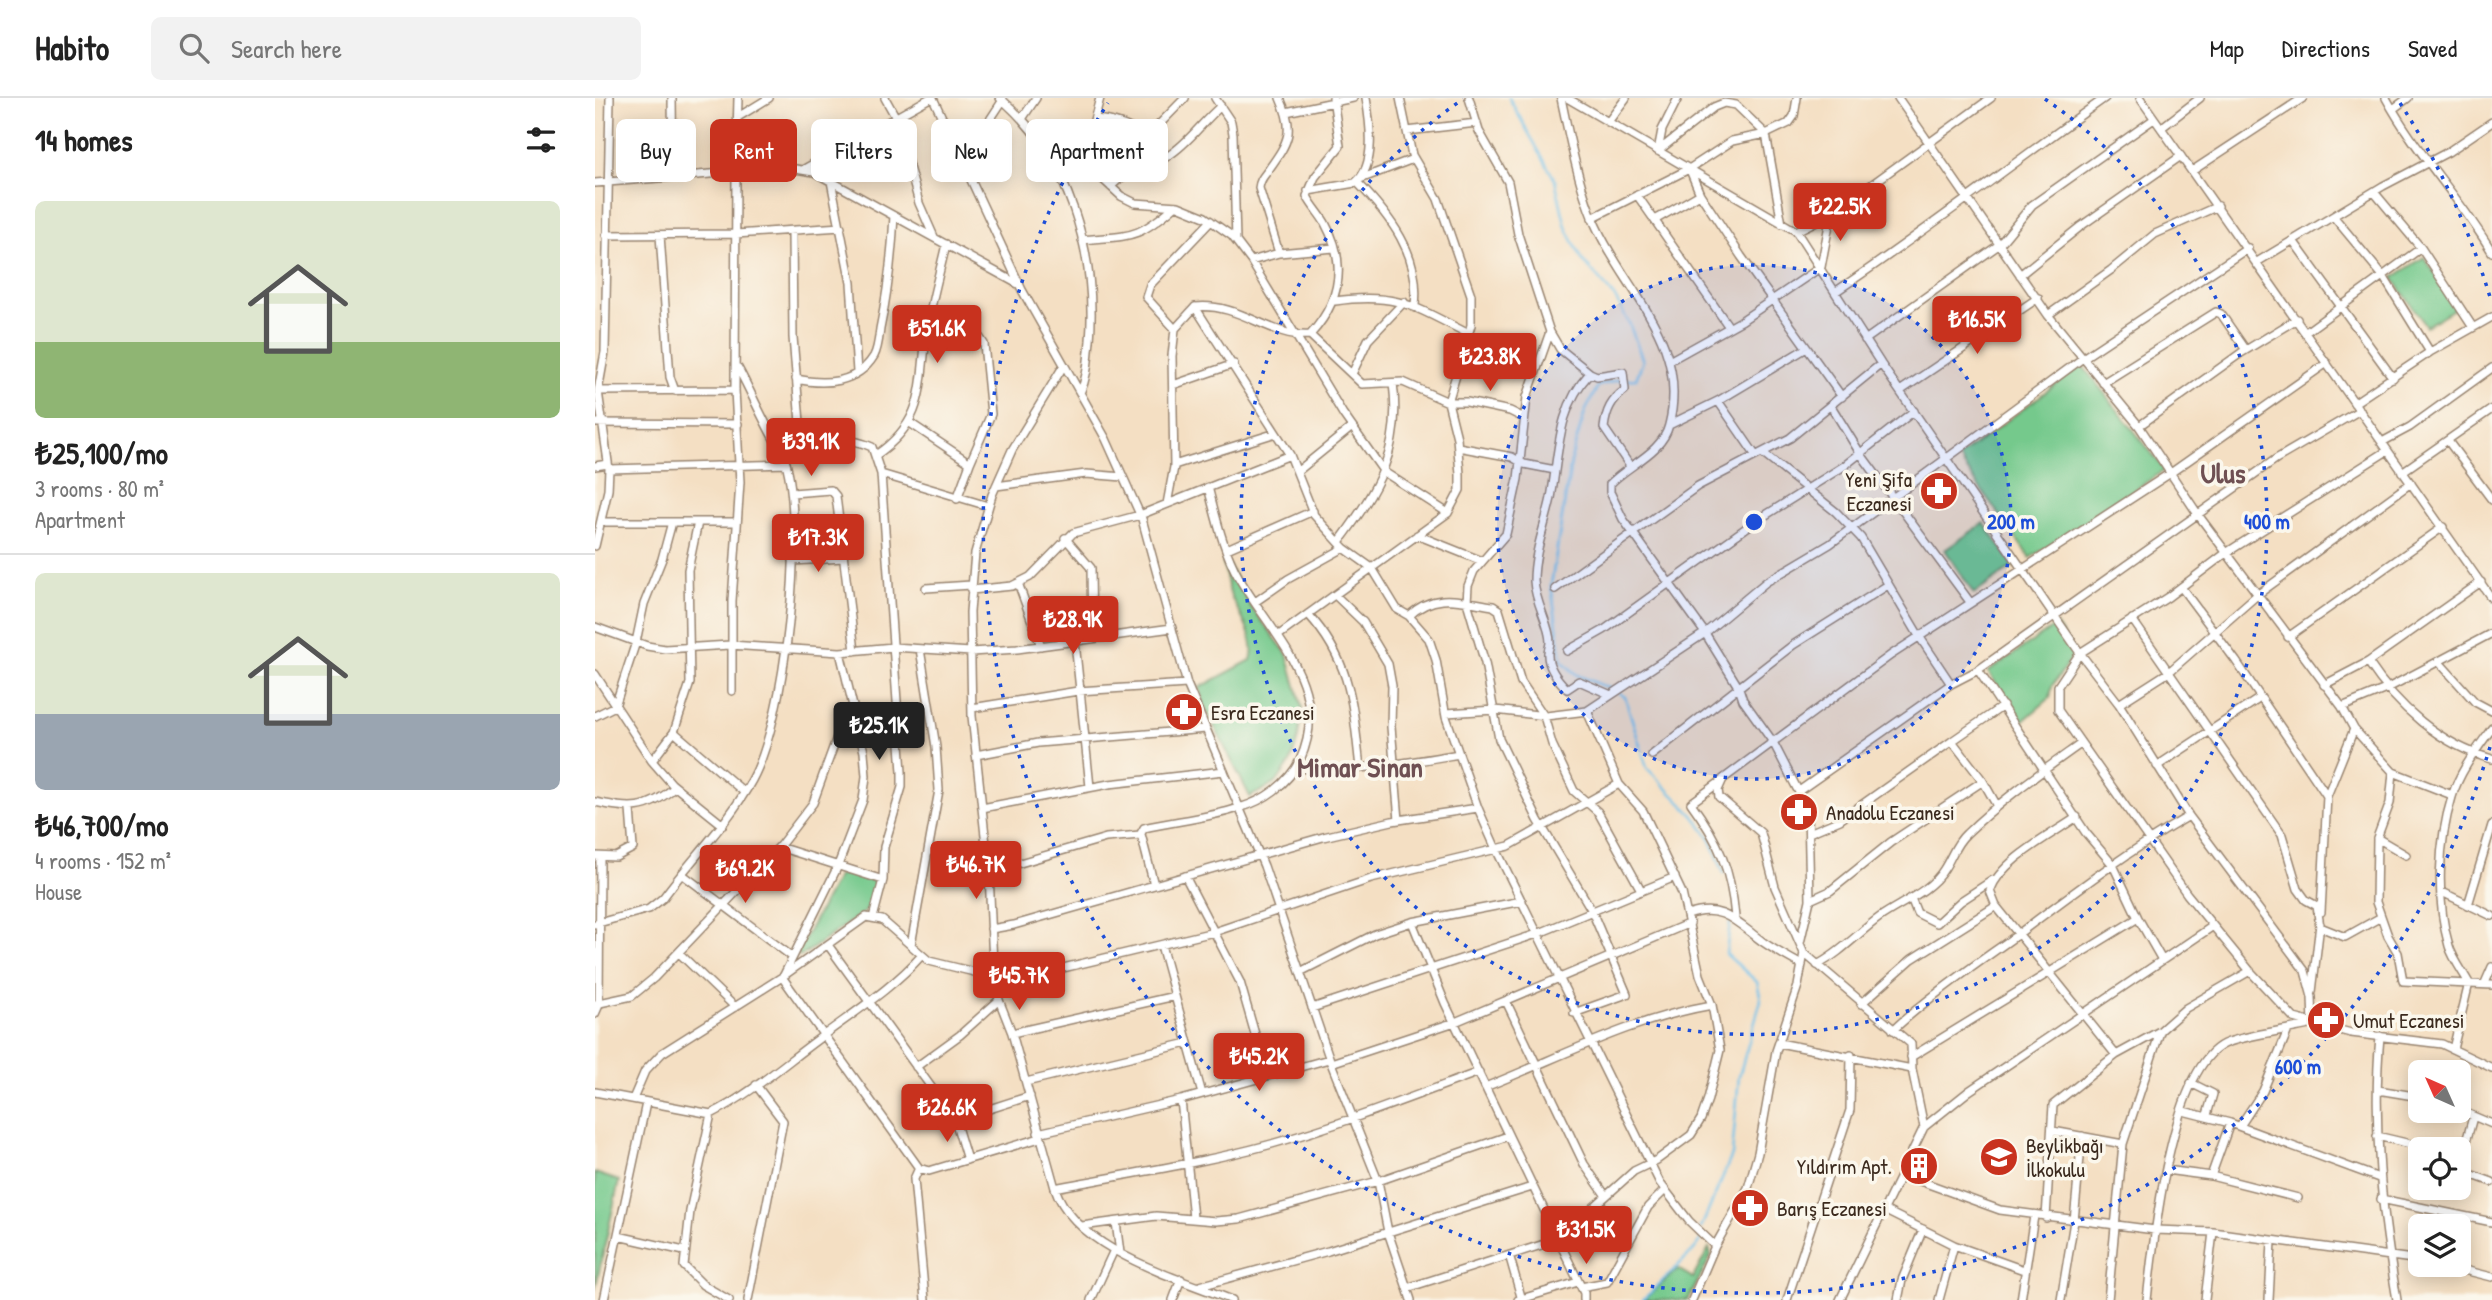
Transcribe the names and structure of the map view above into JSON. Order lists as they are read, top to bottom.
{
  "districts": ["Ulus", "Mimar Sinan"],
  "places": {
    "pharmacy": [
      "Yeni Şifa Eczanesi",
      "Esra Eczanesi",
      "Anadolu Eczanesi",
      "Umut Eczanesi",
      "Barış Eczanesi"
    ],
    "school or university": ["Beylikbağı İlkokulu"],
    "building": ["Yıldırım Apt."]
  },
  "north": "top left",
  "page": {
    "header": "Habito",
    "search": "Search here",
    "nav": ["Map", "Directions", "Saved"],
    "heading": "14 homes",
    "chip": [
      "Buy",
      "Rent",
      "Filters",
      "New",
      "Apartment"
    ],
    "list": [
      {
        "name": "₺25,100/mo",
        "note": "3 rooms · 80 m² · Apartment"
      },
      {
        "name": "₺46,700/mo",
        "note": "4 rooms · 152 m² · House"
      }
    ],
    "price": [
      "₺22.5K",
      "₺16.5K",
      "₺51.6K",
      "₺23.8K",
      "₺39.1K",
      "₺17.3K",
      "₺28.9K",
      "₺25.1K",
      "₺46.7K",
      "₺69.2K",
      "₺45.7K",
      "₺45.2K",
      "₺26.6K",
      "₺31.5K"
    ]
  },
  "rings": ["200 m", "400 m", "600 m"]
}
